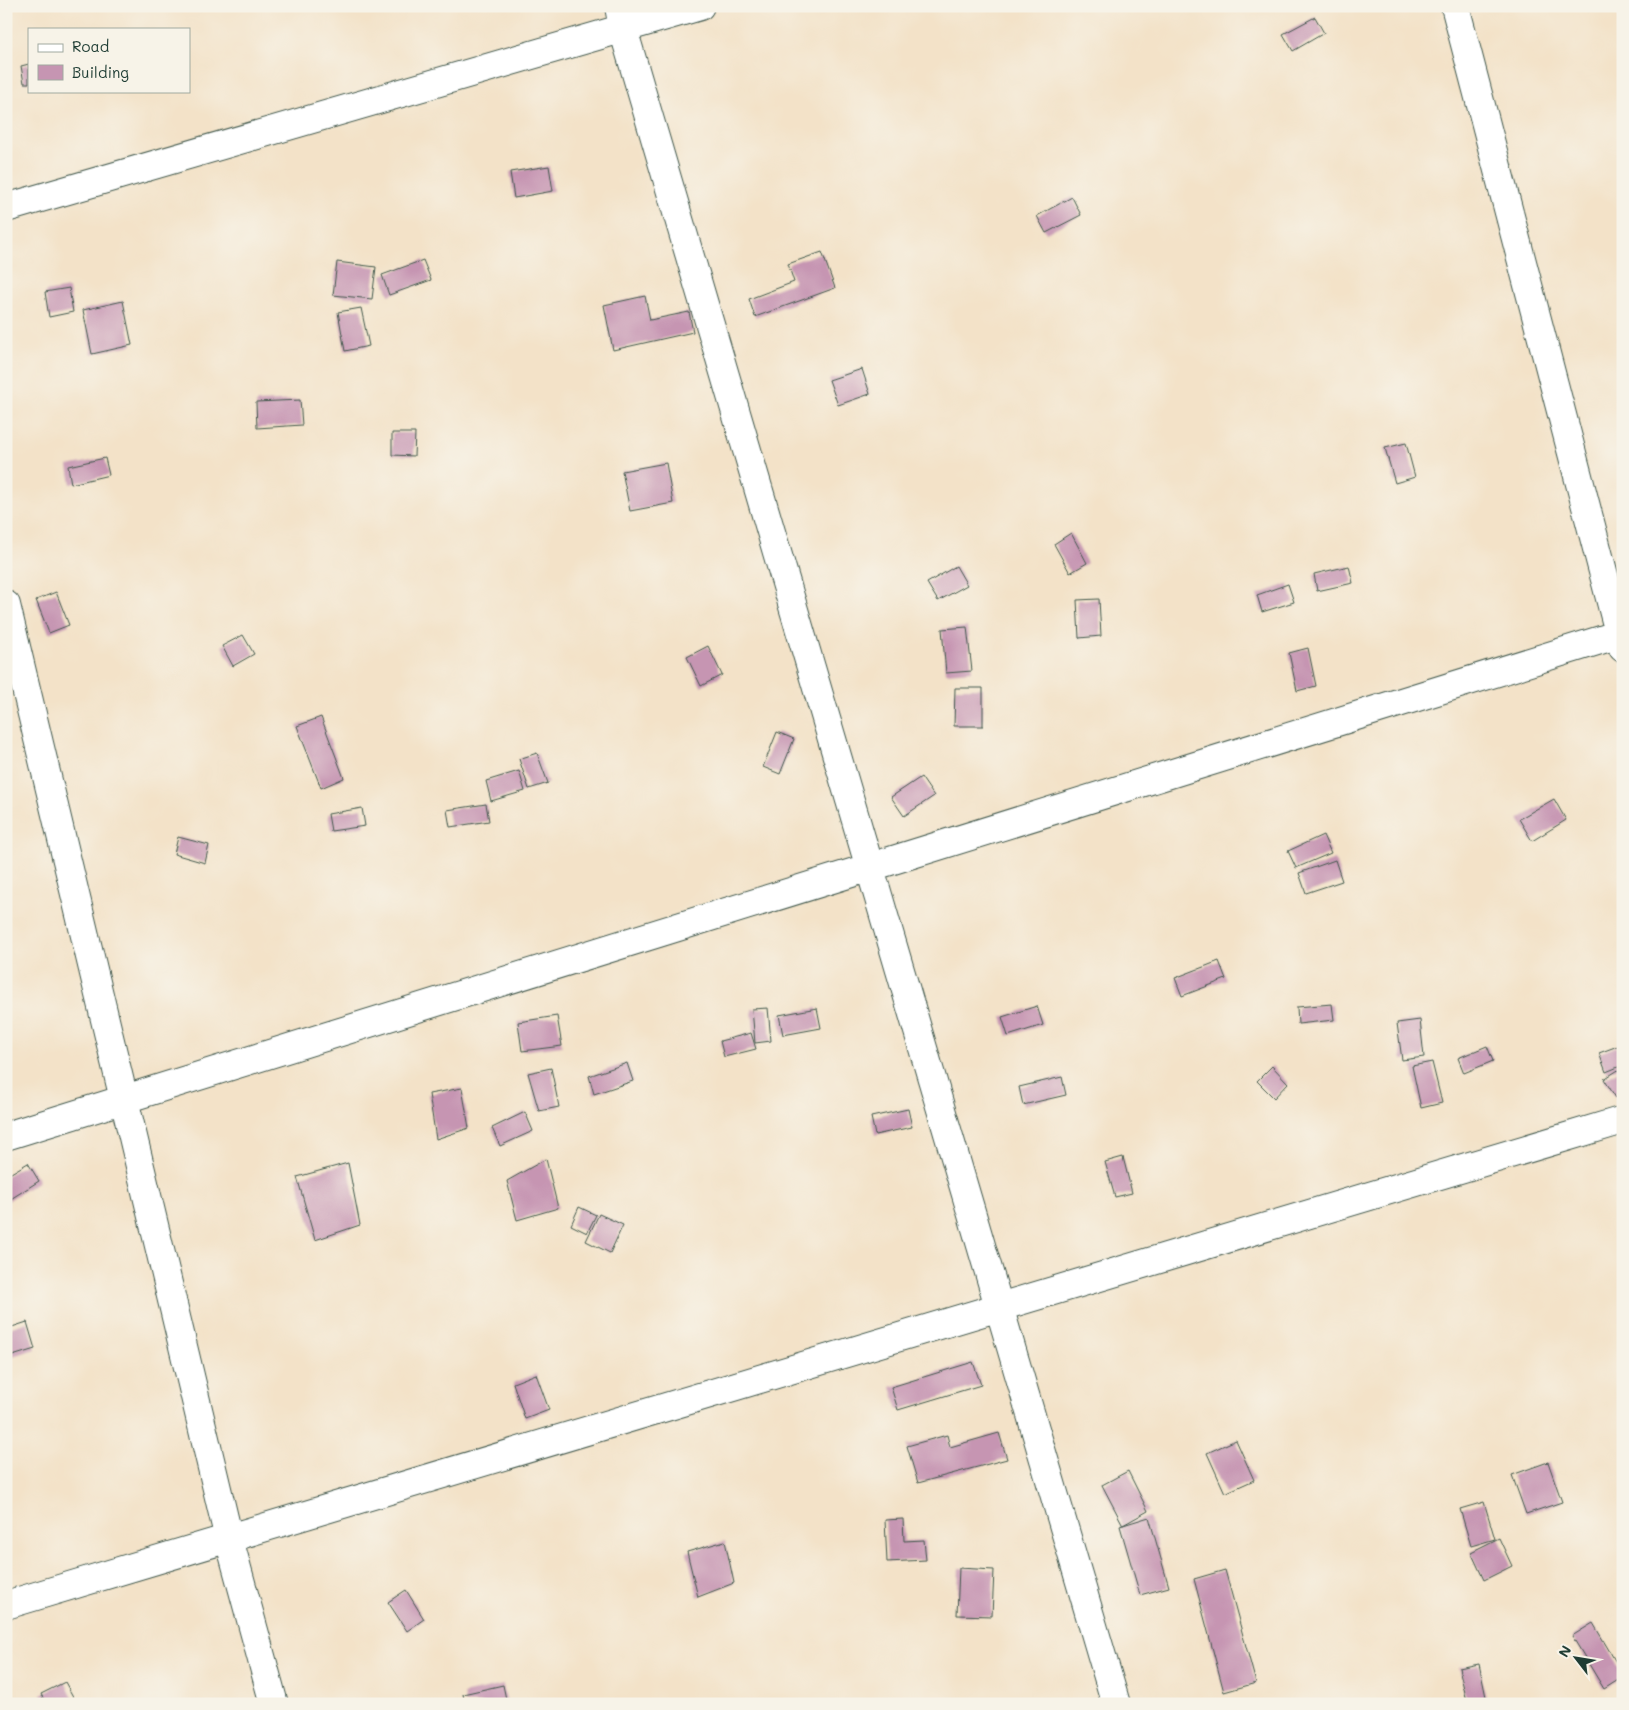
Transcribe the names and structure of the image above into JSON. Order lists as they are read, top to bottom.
{
  "legend": ["Road", "Building"],
  "north": "top left"
}
